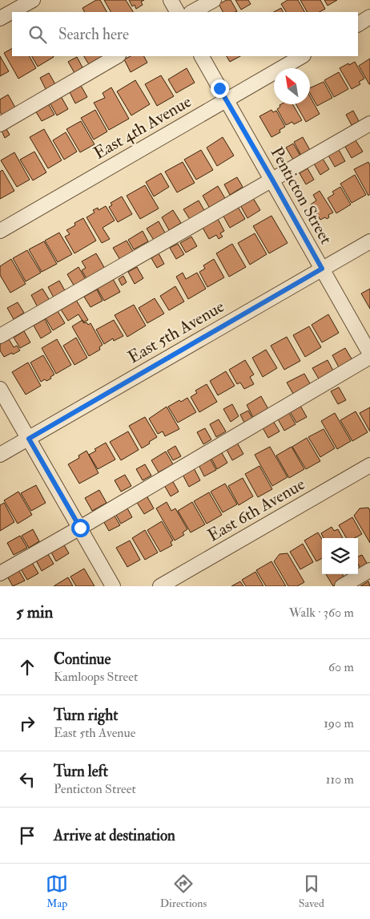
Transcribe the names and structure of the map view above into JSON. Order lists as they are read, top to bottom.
{
  "streets": {
    "street": [
      "East 4th Avenue",
      "Penticton Street",
      "East 5th Avenue",
      "East 6th Avenue"
    ]
  },
  "crossings": [
    ["East 4th Avenue", "Penticton Street"],
    ["Penticton Street", "East 5th Avenue"]
  ],
  "north": "top left",
  "page": {
    "search": "Search here",
    "heading": ["5 min", "Walk · 360 m"],
    "list": [
      ["Continue", "Kamloops Street", "60 m"],
      ["Turn right", "East 5th Avenue", "190 m"],
      ["Turn left", "Penticton Street", "110 m"],
      "Arrive at destination"
    ],
    "nav": ["Map", "Directions", "Saved"]
  }
}
